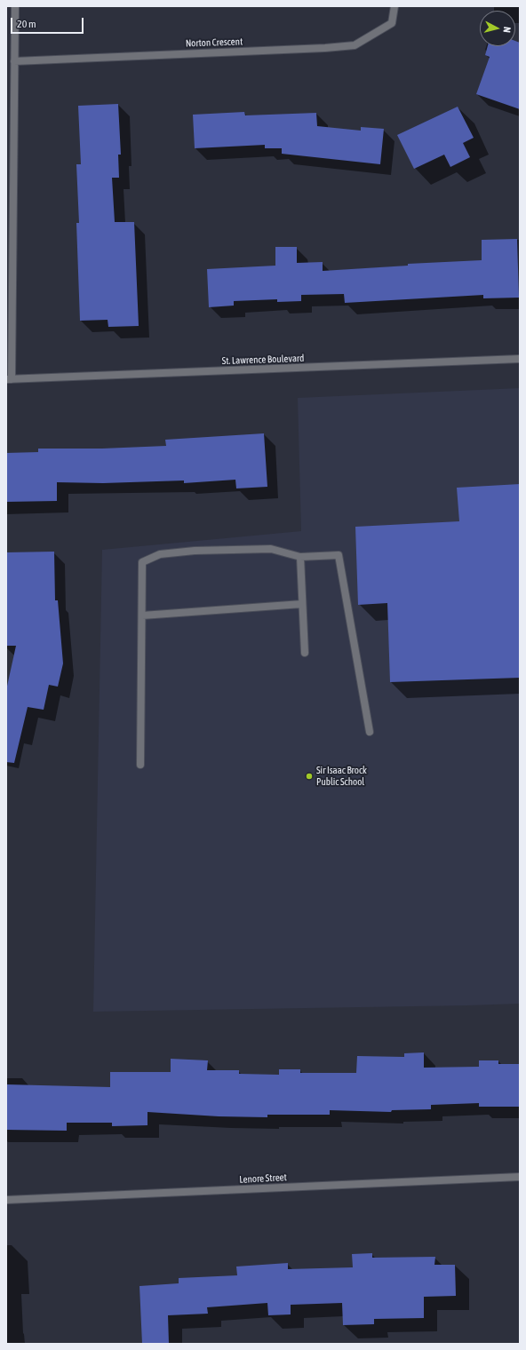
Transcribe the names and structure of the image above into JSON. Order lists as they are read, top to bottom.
{
  "streets": {
    "street": ["Norton Crescent", "St. Lawrence Boulevard", "Lenore Street"]
  },
  "places": ["Sir Isaac Brock Public School"],
  "scale_bar": "20 m",
  "north": "right"
}
